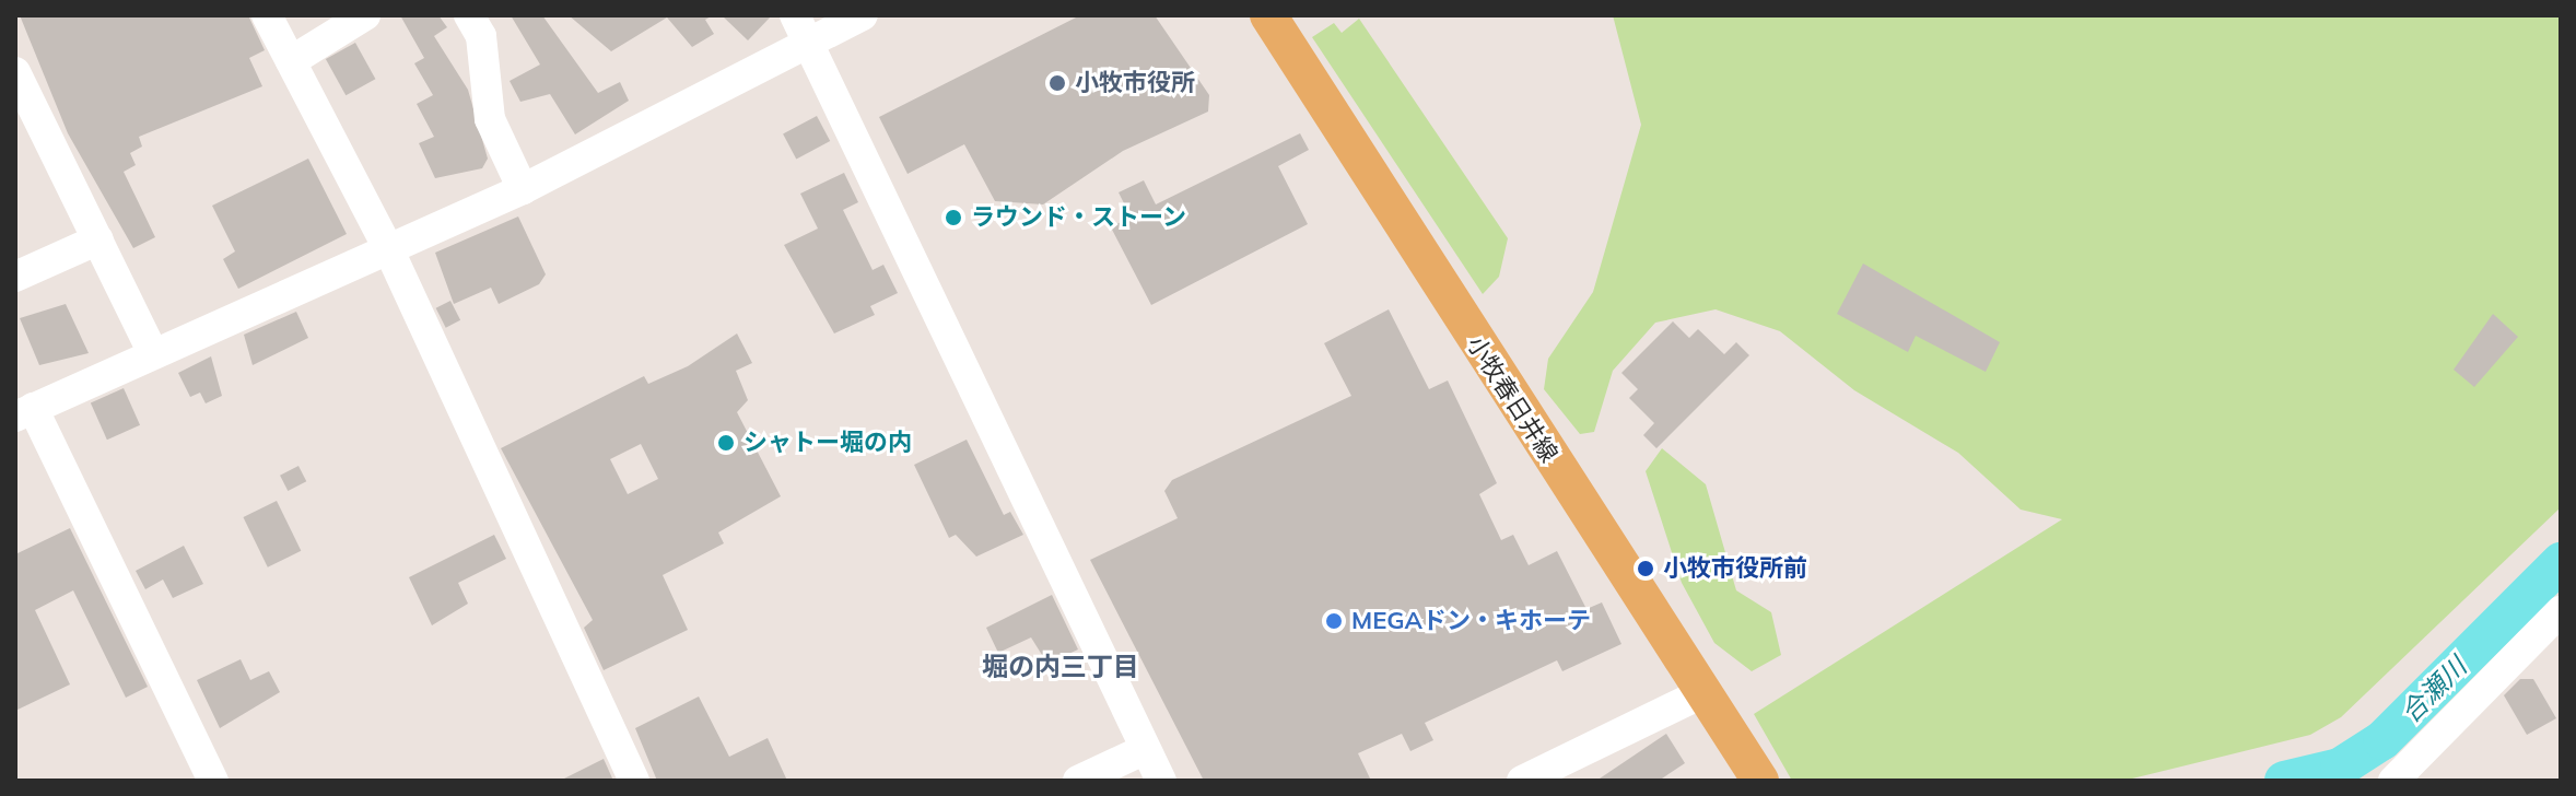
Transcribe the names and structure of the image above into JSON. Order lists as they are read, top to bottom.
{
  "streets": {
    "main road": ["小牧春日井線"]
  },
  "districts": ["堀の内三丁目"],
  "water": ["合瀬川"],
  "places": [
    "小牧市役所",
    "ラウンド・ストーン",
    "シャトー堀の内",
    "小牧市役所前",
    "MEGAドン・キホーテ"
  ]
}
